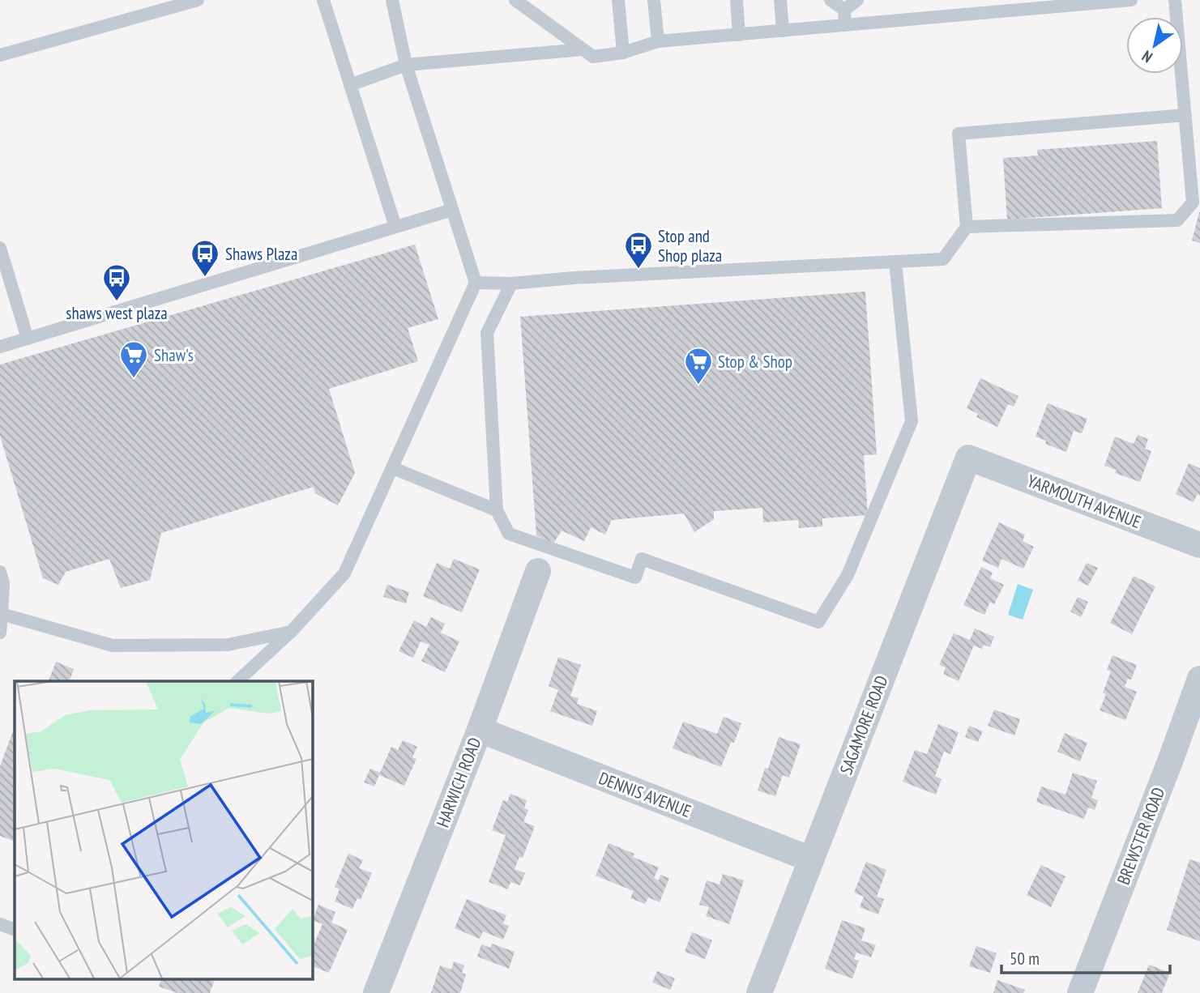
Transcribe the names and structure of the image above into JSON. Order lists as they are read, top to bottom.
{
  "streets": {
    "street": [
      "YARMOUTH AVENUE",
      "SAGAMORE ROAD",
      "HARWICH ROAD",
      "DENNIS AVENUE",
      "BREWSTER ROAD"
    ]
  },
  "crossings": [
    ["YARMOUTH AVENUE", "SAGAMORE ROAD"],
    ["SAGAMORE ROAD", "DENNIS AVENUE"],
    ["HARWICH ROAD", "DENNIS AVENUE"]
  ],
  "places": {
    "bus stop": ["Stop and Shop plaza", "Shaws Plaza", "shaws west plaza"],
    "supermarket": ["Shaw's", "Stop & Shop"]
  },
  "scale_bar": "50 m",
  "north": "bottom left"
}
